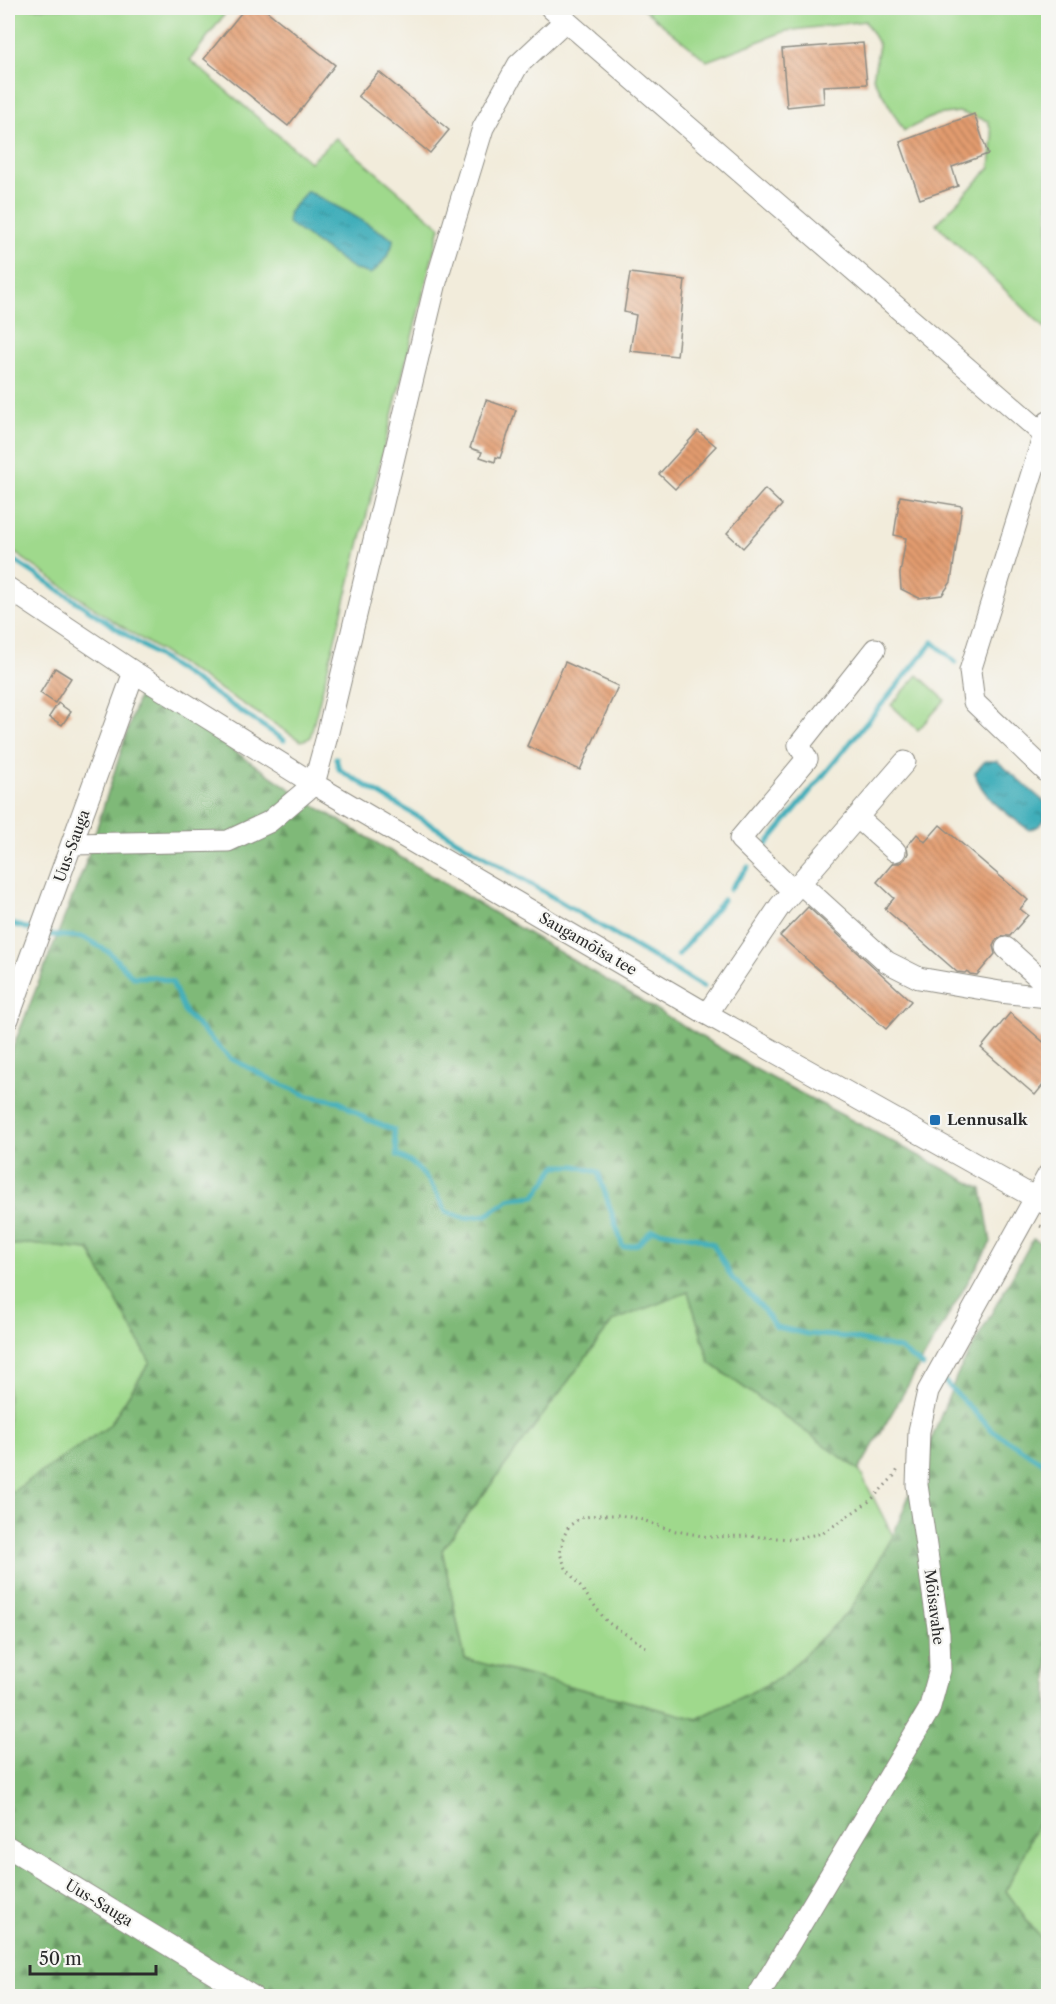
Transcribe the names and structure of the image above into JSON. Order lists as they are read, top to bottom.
{
  "streets": {
    "street": ["Uus-Sauga", "Saugamõisa tee", "Mõisavahe"]
  },
  "crossings": [
    ["Uus-Sauga", "Saugamõisa tee"],
    ["Saugamõisa tee", "Mõisavahe"]
  ],
  "places": {
    "transit": ["Lennusalk"]
  },
  "scale_bar": "50 m"
}
